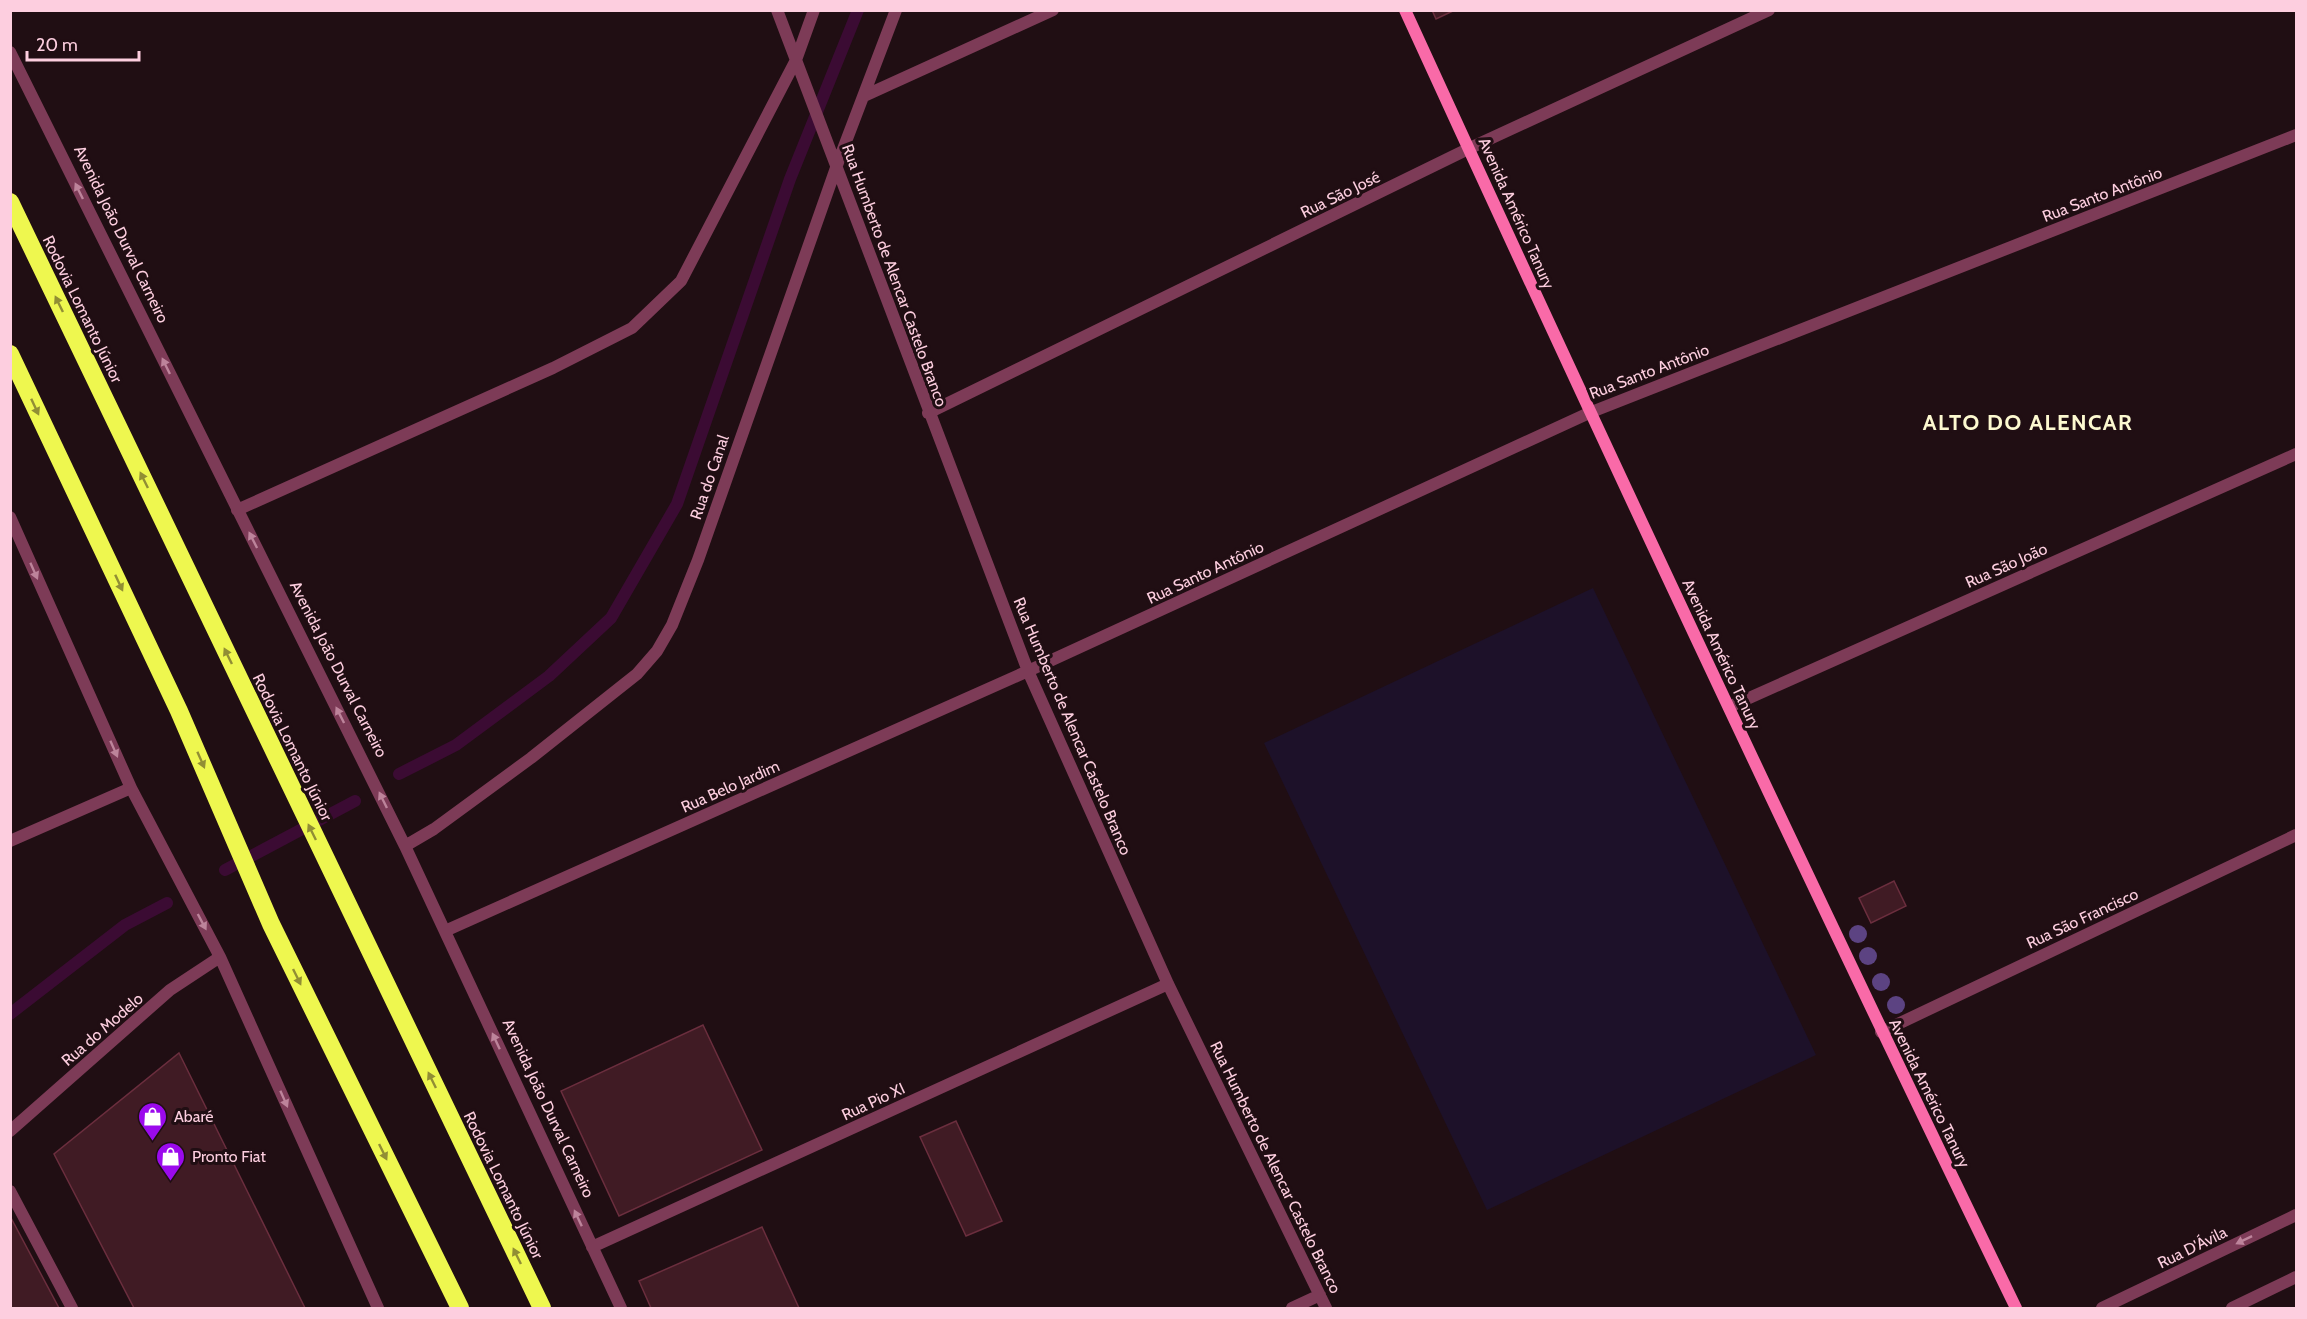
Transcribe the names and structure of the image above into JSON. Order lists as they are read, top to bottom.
{
  "streets": {
    "highway": ["Rodovia Lomanto Júnior"],
    "street": [
      "Rua São José",
      "Rua Santo Antônio",
      "Avenida Américo Tanury",
      "Avenida João Durval Carneiro",
      "Rua Humberto de Alencar Castelo Branco",
      "Rua do Canal",
      "Rua São João",
      "Rua Belo Jardim",
      "Rua São Francisco",
      "Rua do Modelo",
      "Rua Pio XI",
      "Rua D'Ávila"
    ]
  },
  "crossings": [
    ["Rua São José", "Avenida Américo Tanury"],
    ["Rua São José", "Rua Humberto de Alencar Castelo Branco"],
    ["Rua Santo Antônio", "Avenida Américo Tanury"],
    ["Rua Santo Antônio", "Rua Humberto de Alencar Castelo Branco"],
    ["Rua Santo Antônio", "Rua Belo Jardim"],
    ["Avenida Américo Tanury", "Rua São João"],
    ["Avenida Américo Tanury", "Rua São Francisco"],
    ["Avenida João Durval Carneiro", "Rua do Canal"],
    ["Avenida João Durval Carneiro", "Rua Belo Jardim"],
    ["Avenida João Durval Carneiro", "Rua Pio XI"],
    ["Rua Humberto de Alencar Castelo Branco", "Rua do Canal"],
    ["Rua Humberto de Alencar Castelo Branco", "Rua Belo Jardim"],
    ["Rua Humberto de Alencar Castelo Branco", "Rua Pio XI"]
  ],
  "one_way": ["Avenida João Durval Carneiro"],
  "districts": ["ALTO DO ALENCAR"],
  "places": {
    "shop": ["Abaré", "Pronto Fiat"]
  },
  "scale_bar": "20 m"
}
